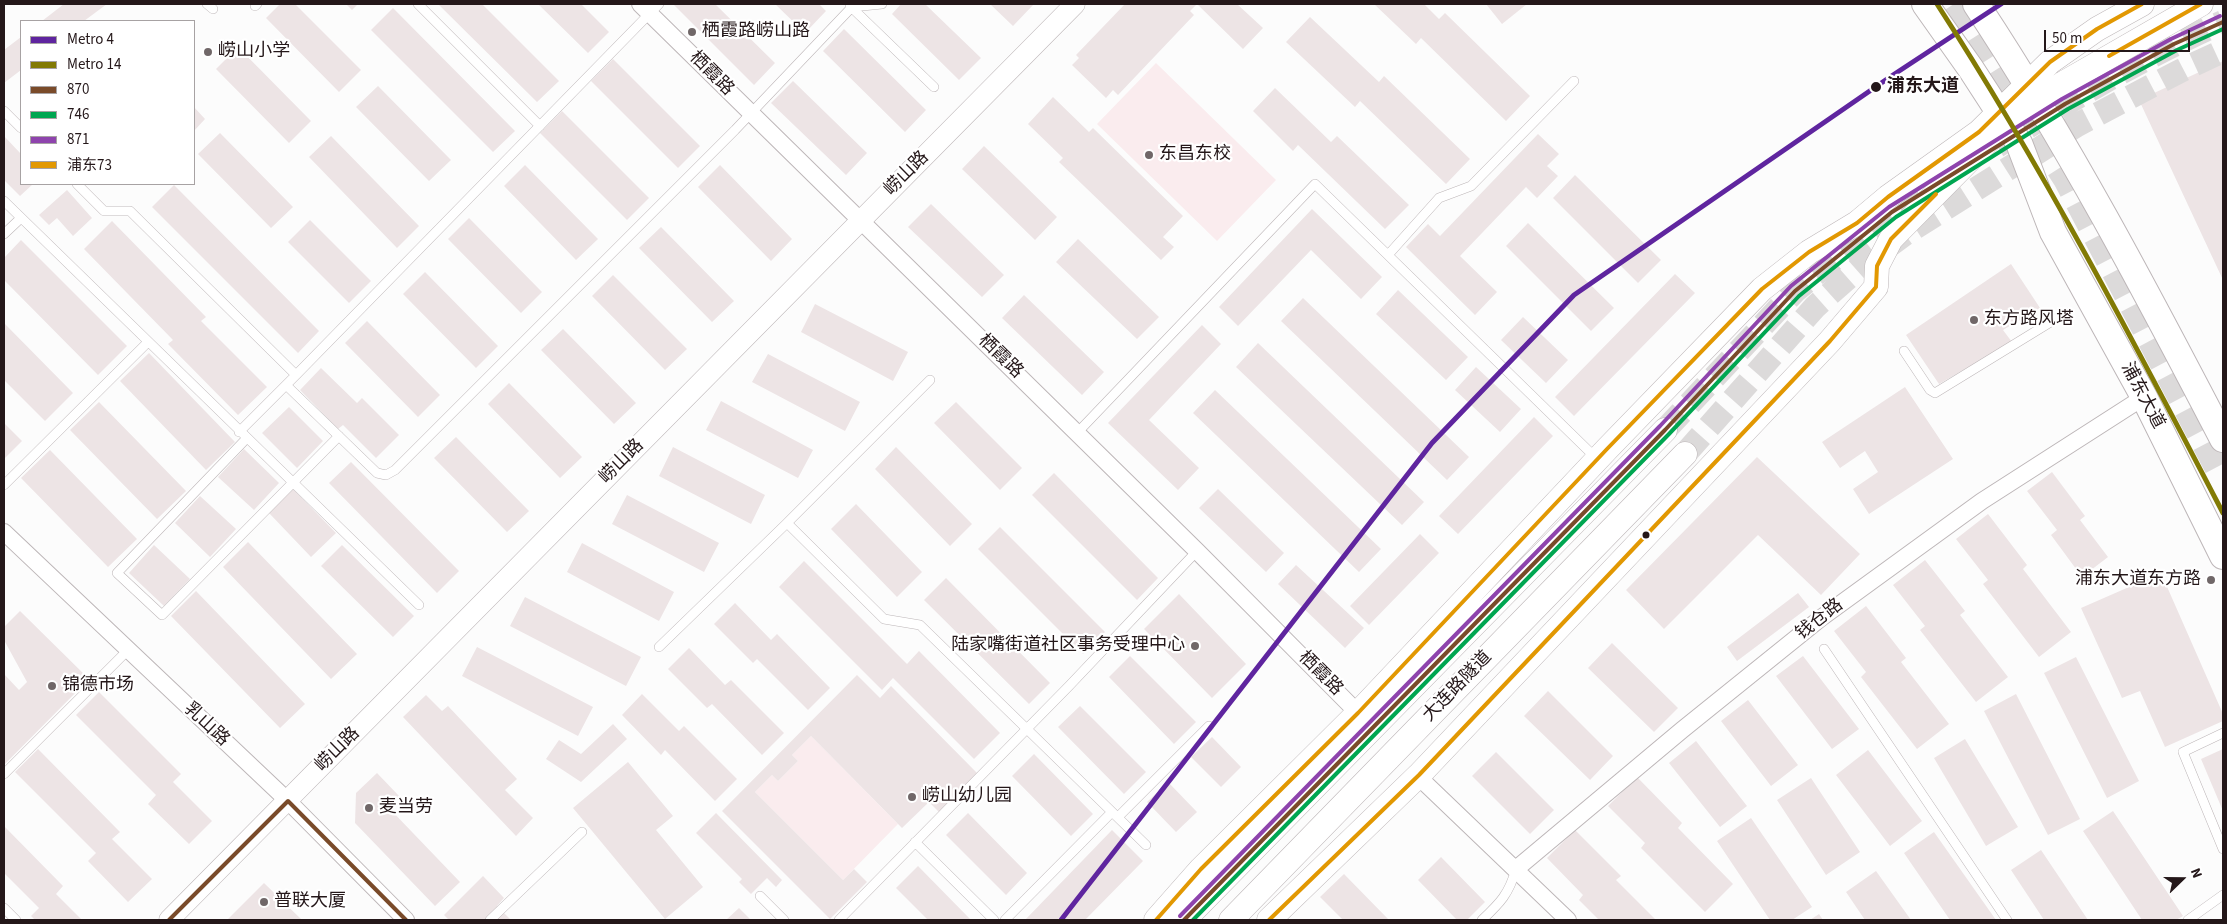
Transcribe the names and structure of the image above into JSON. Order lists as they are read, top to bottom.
{
  "streets": {
    "main road": ["浦东大道", "大连路隧道"],
    "street": [
      "栖霞路",
      "崂山路",
      "钱仓路",
      "乳山路"
    ]
  },
  "crossings": [
    ["栖霞路", "崂山路"],
    ["崂山路", "乳山路"],
    ["浦东大道", "钱仓路"]
  ],
  "places": [
    "栖霞路崂山路",
    "崂山小学",
    "浦东大道",
    "东昌东校",
    "东方路风塔",
    "浦东大道东方路",
    "陆家嘴街道社区事务受理中心",
    "锦德市场",
    "崂山幼儿园",
    "麦当劳",
    "普联大厦"
  ],
  "lines": [
    "metro line 4",
    "metro line 14",
    "transit line 浦东73",
    "transit line 871",
    "transit line 870",
    "transit line 746"
  ],
  "legend": [
    "Metro 4",
    "Metro 14",
    "870",
    "746",
    "871",
    "浦东73"
  ],
  "scale_bar": "50 m",
  "north": "right"
}
